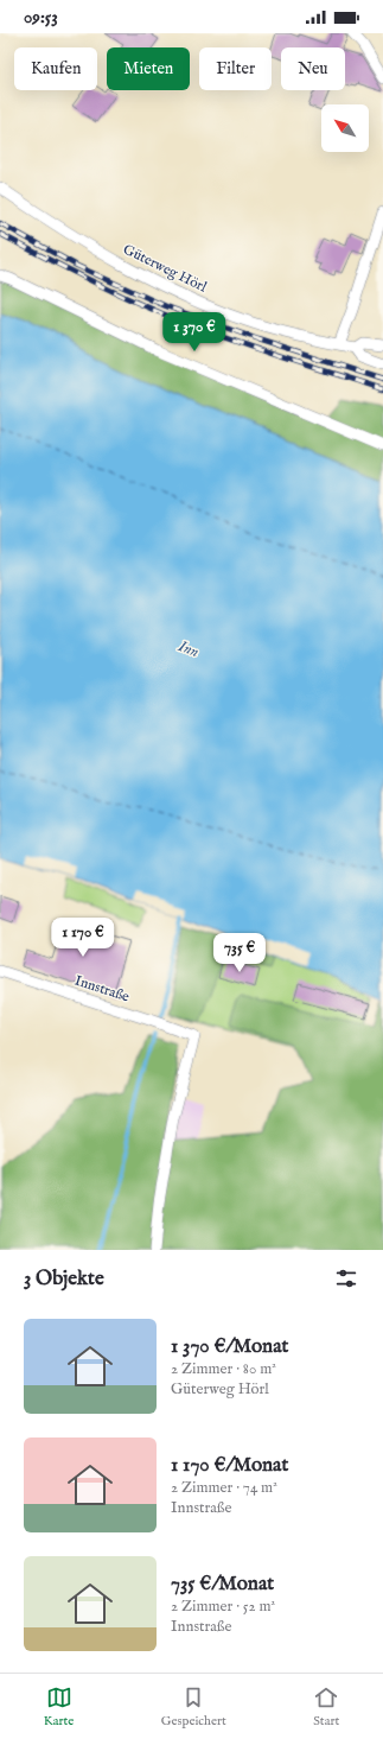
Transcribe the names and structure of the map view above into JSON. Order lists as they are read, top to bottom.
{
  "streets": {
    "street": ["Güterweg Hörl", "Innstraße"]
  },
  "water": ["Inn"],
  "north": "top left",
  "page": {
    "status": "09:53",
    "chip": [
      "Kaufen",
      "Mieten",
      "Filter",
      "Neu"
    ],
    "price": ["1 370 €", "1 170 €", "735 €"],
    "heading": "3 Objekte",
    "list": [
      {
        "name": "1 370 €/Monat",
        "note": "2 Zimmer · 80 m² · Güterweg Hörl"
      },
      {
        "name": "1 170 €/Monat",
        "note": "2 Zimmer · 74 m² · Innstraße"
      },
      {
        "name": "735 €/Monat",
        "note": "2 Zimmer · 52 m² · Innstraße"
      }
    ],
    "tabs": ["Karte", "Gespeichert", "Start"]
  }
}
